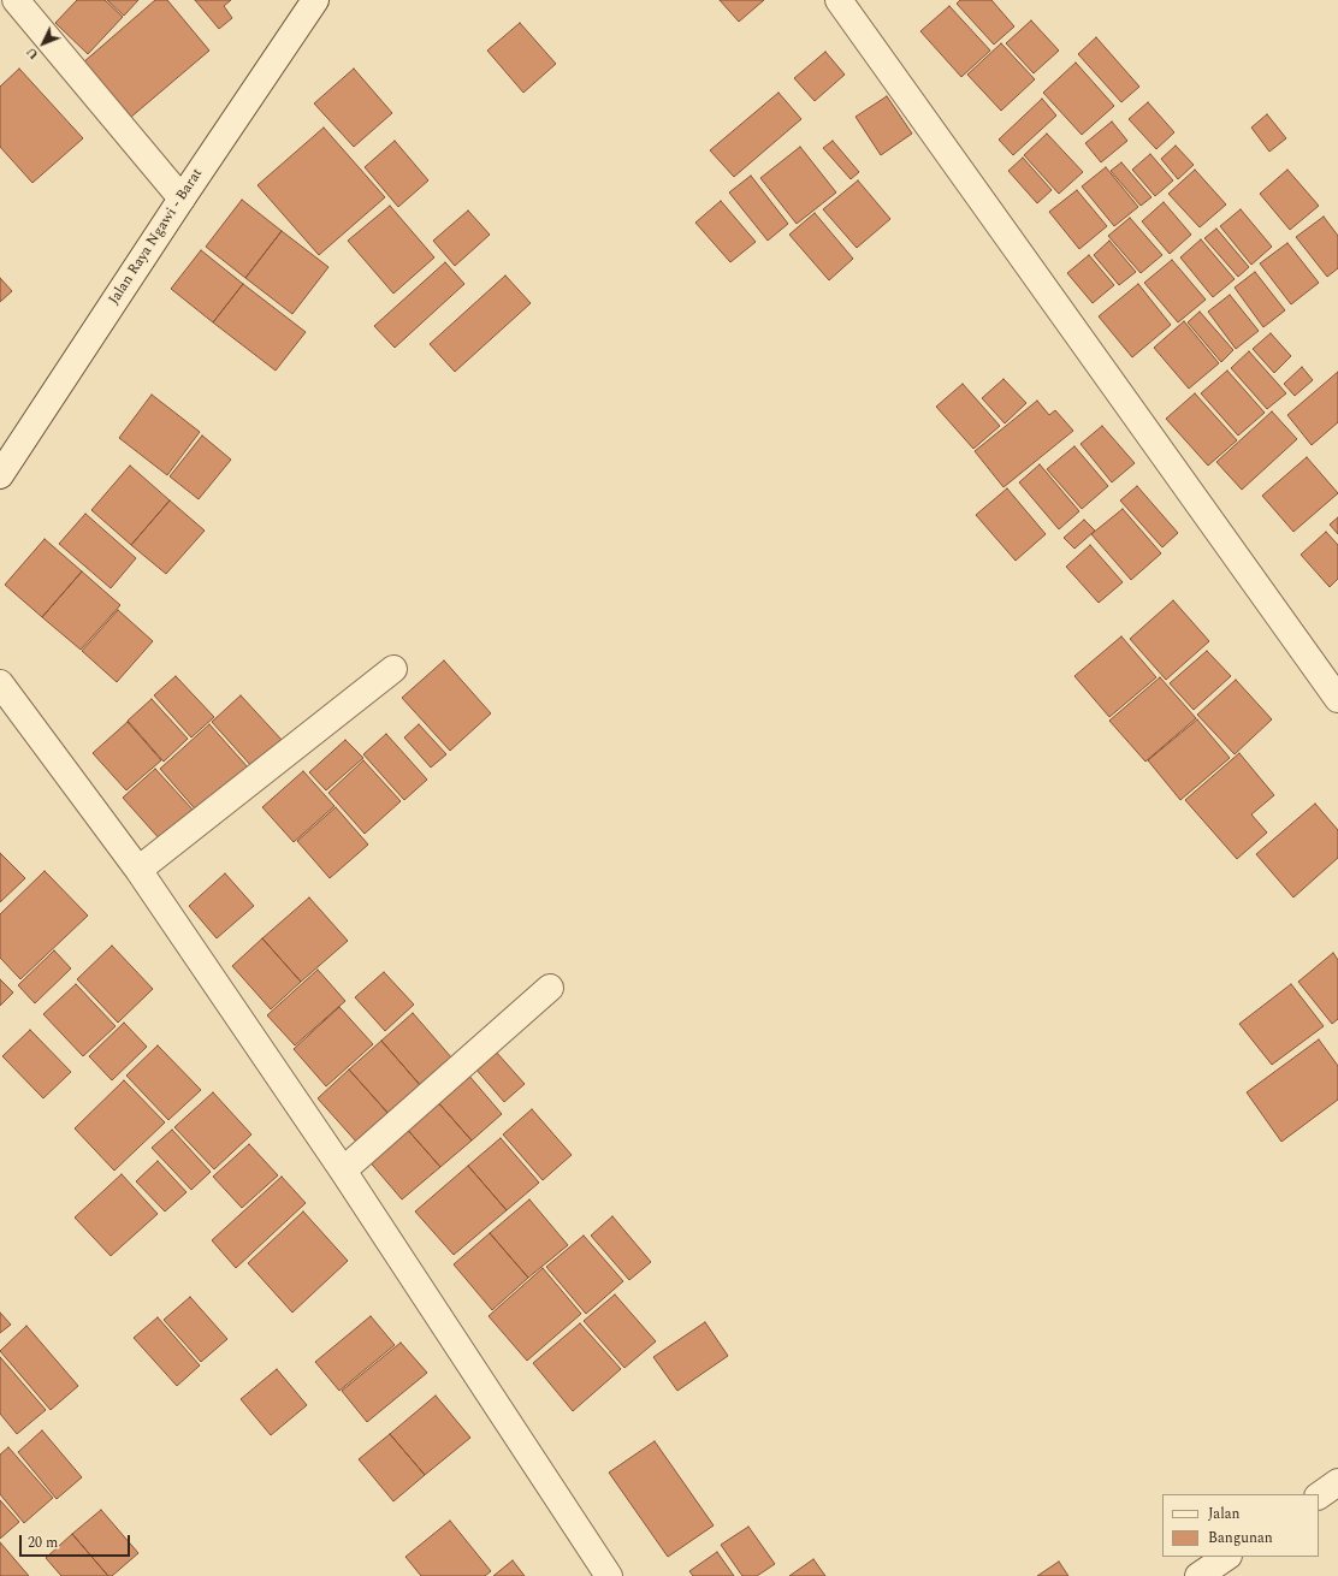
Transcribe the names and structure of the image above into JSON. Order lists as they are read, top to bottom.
{
  "streets": {
    "street": ["Jalan Raya Ngawi - Barat"]
  },
  "legend": ["Jalan", "Bangunan"],
  "scale_bar": "20 m",
  "north": "bottom left"
}
